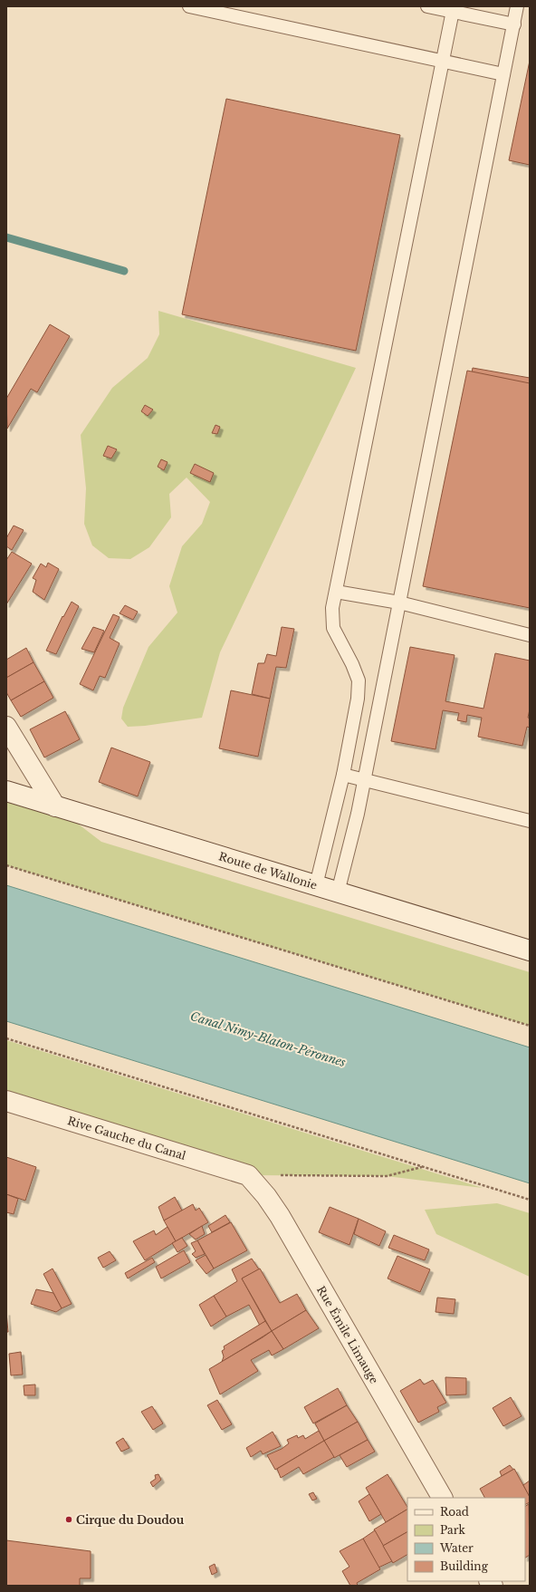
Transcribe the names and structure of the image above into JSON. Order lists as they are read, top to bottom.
{
  "streets": {
    "street": ["Route de Wallonie", "Rive Gauche du Canal", "Rue Émile Limauge"]
  },
  "crossings": [
    ["Rive Gauche du Canal", "Rue Émile Limauge"]
  ],
  "water": ["Canal Nimy-Blaton-Péronnes"],
  "places": ["Cirque du Doudou"],
  "legend": [
    "Road",
    "Park",
    "Water",
    "Building"
  ]
}
